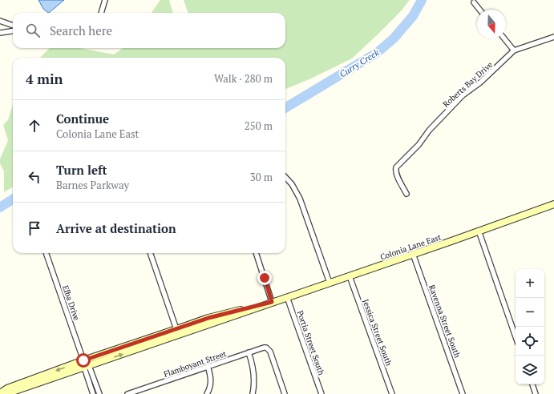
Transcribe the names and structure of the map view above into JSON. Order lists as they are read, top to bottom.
{
  "streets": {
    "street": [
      "Roberts Bay Drive",
      "Colonia Lane East",
      "Elba Drive",
      "Ravenna Street South",
      "Jessica Street South",
      "Portia Street South",
      "Flamboyant Street"
    ]
  },
  "crossings": [
    ["Colonia Lane East", "Elba Drive"],
    ["Colonia Lane East", "Ravenna Street South"],
    ["Colonia Lane East", "Jessica Street South"],
    ["Colonia Lane East", "Portia Street South"]
  ],
  "water": ["Curry Creek"],
  "north": "bottom",
  "page": {
    "search": "Search here",
    "heading": ["4 min", "Walk · 280 m"],
    "list": [
      ["Continue", "Colonia Lane East", "250 m"],
      ["Turn left", "Barnes Parkway", "30 m"],
      "Arrive at destination"
    ],
    "map_buttons": ["+", "−"]
  }
}
